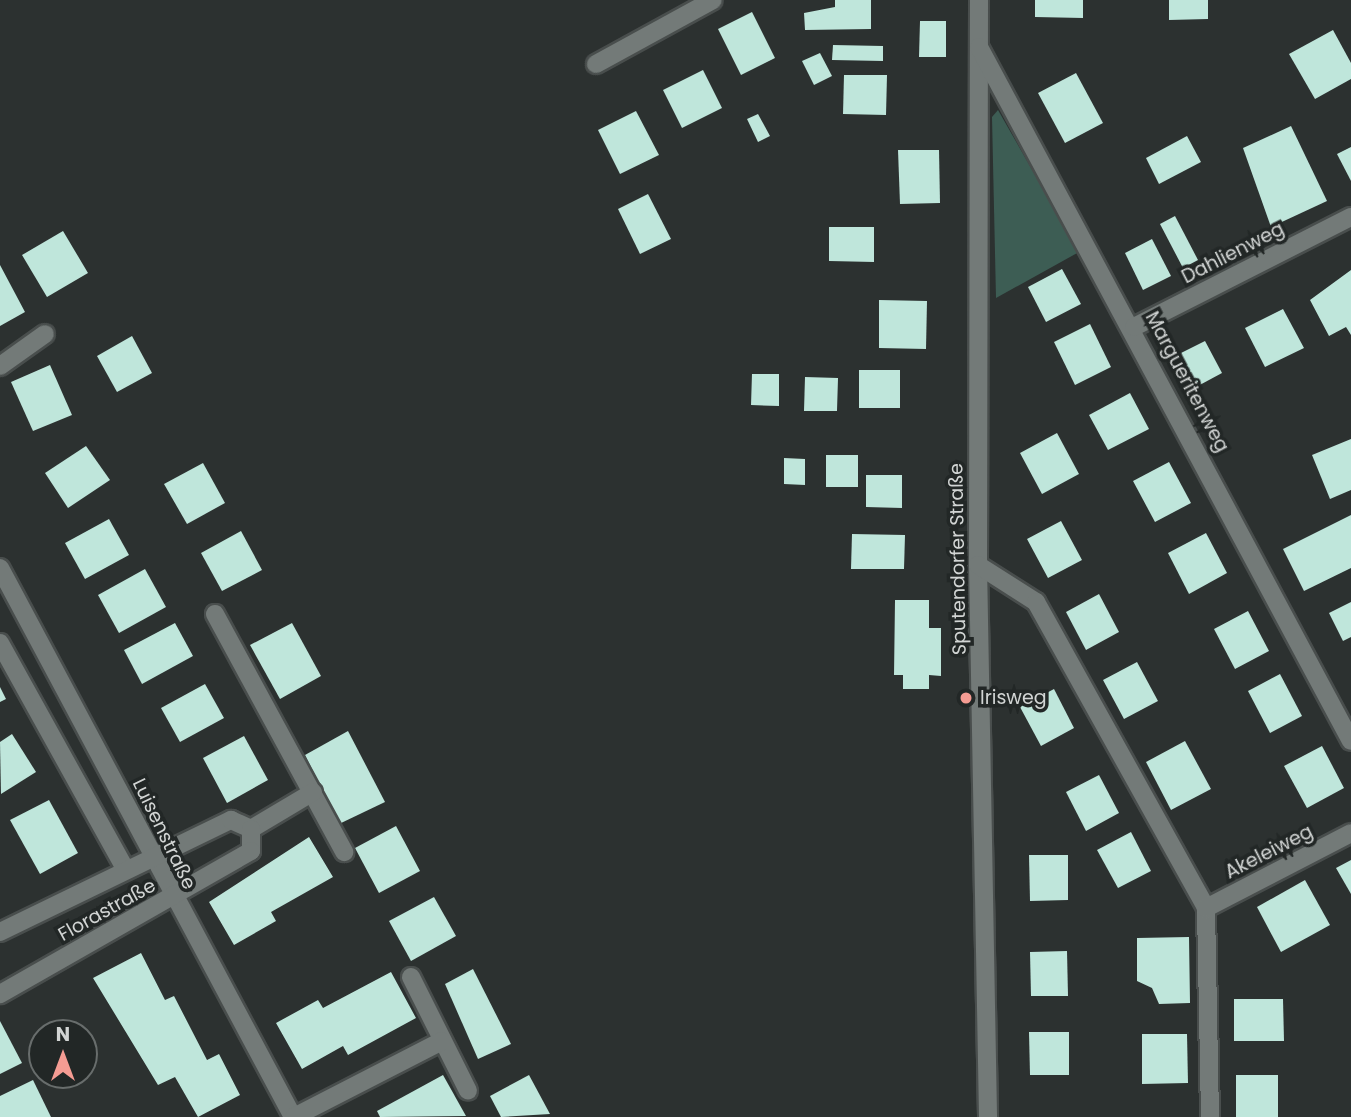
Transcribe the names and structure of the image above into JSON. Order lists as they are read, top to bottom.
{
  "streets": {
    "street": [
      "Dahlienweg",
      "Margueritenweg",
      "Sputendorfer Straße",
      "Luisenstraße",
      "Akeleiweg",
      "Florastraße"
    ]
  },
  "crossings": [
    ["Dahlienweg", "Margueritenweg"],
    ["Margueritenweg", "Sputendorfer Straße"],
    ["Luisenstraße", "Florastraße"]
  ],
  "places": ["Irisweg"],
  "north": "top"
}
